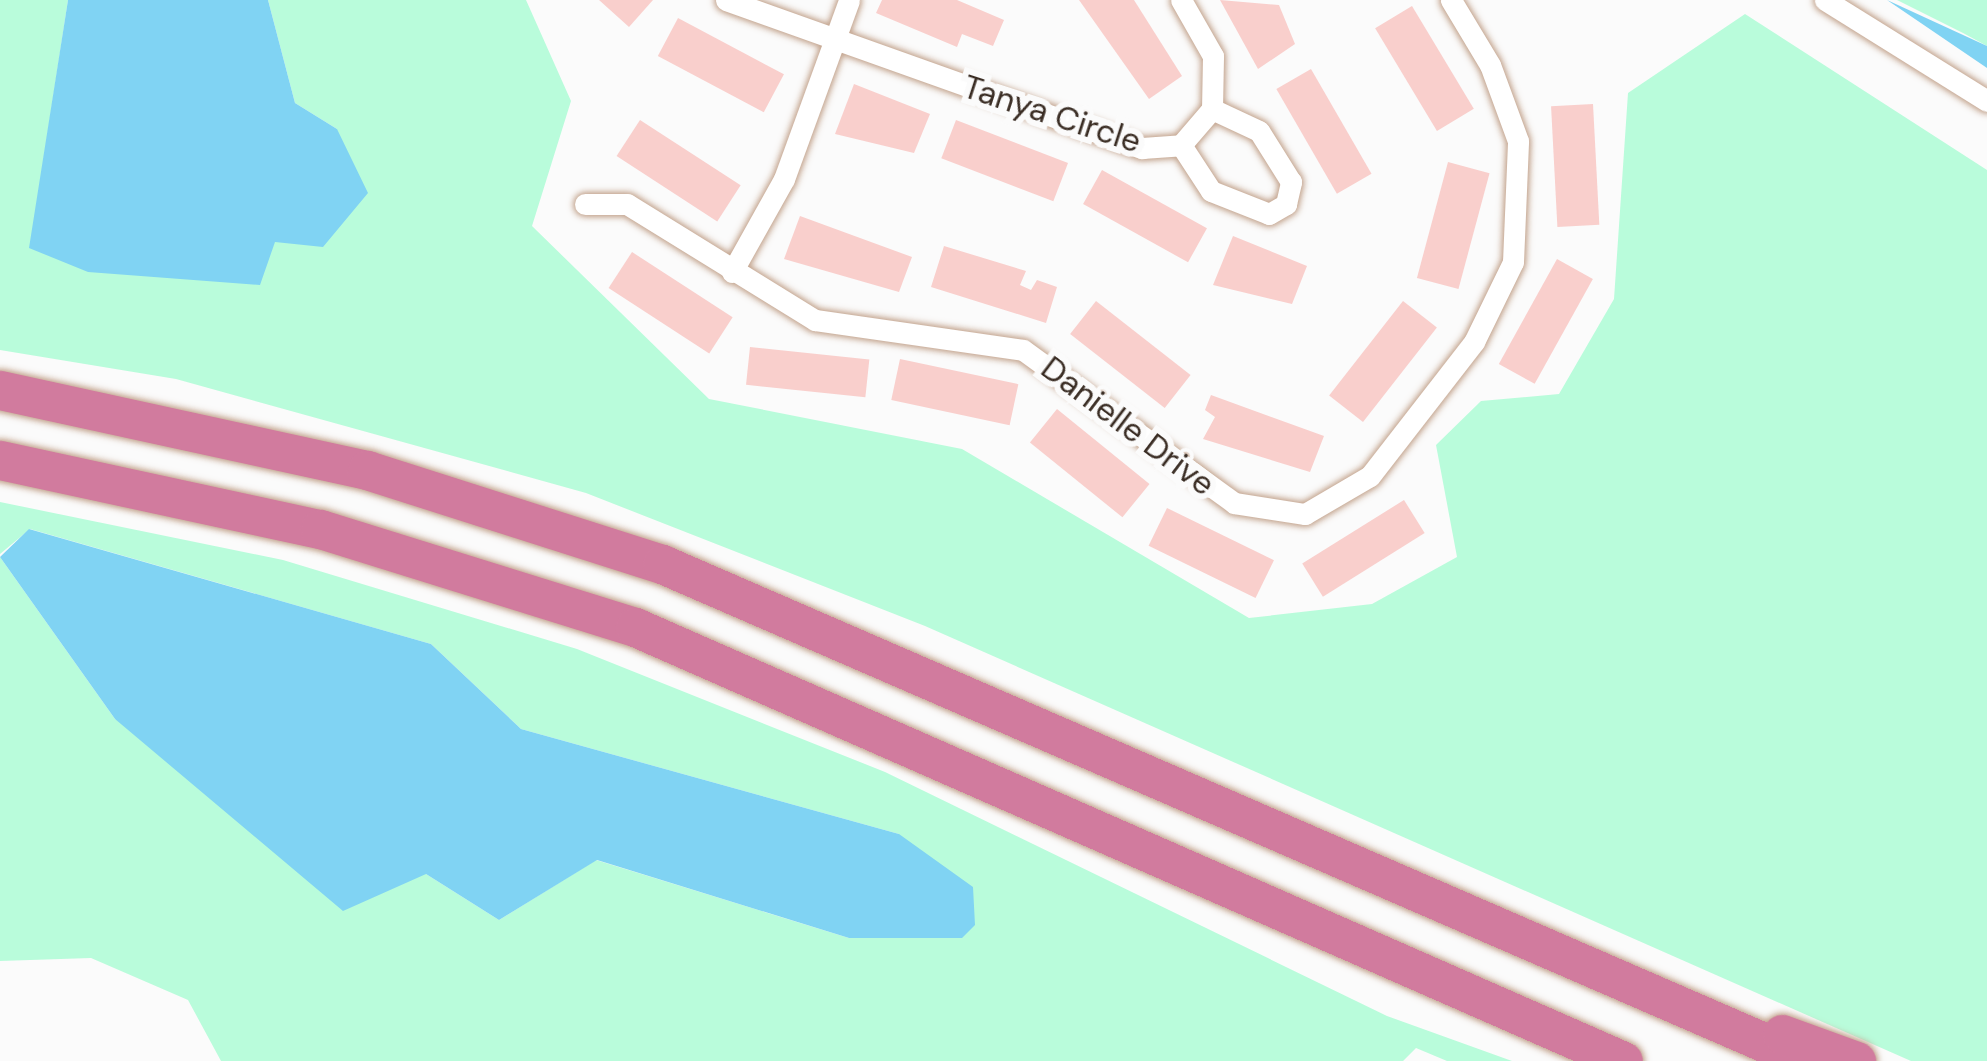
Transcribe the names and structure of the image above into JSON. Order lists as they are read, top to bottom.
{
  "streets": {
    "street": ["Tanya Circle", "Danielle Drive"]
  }
}
